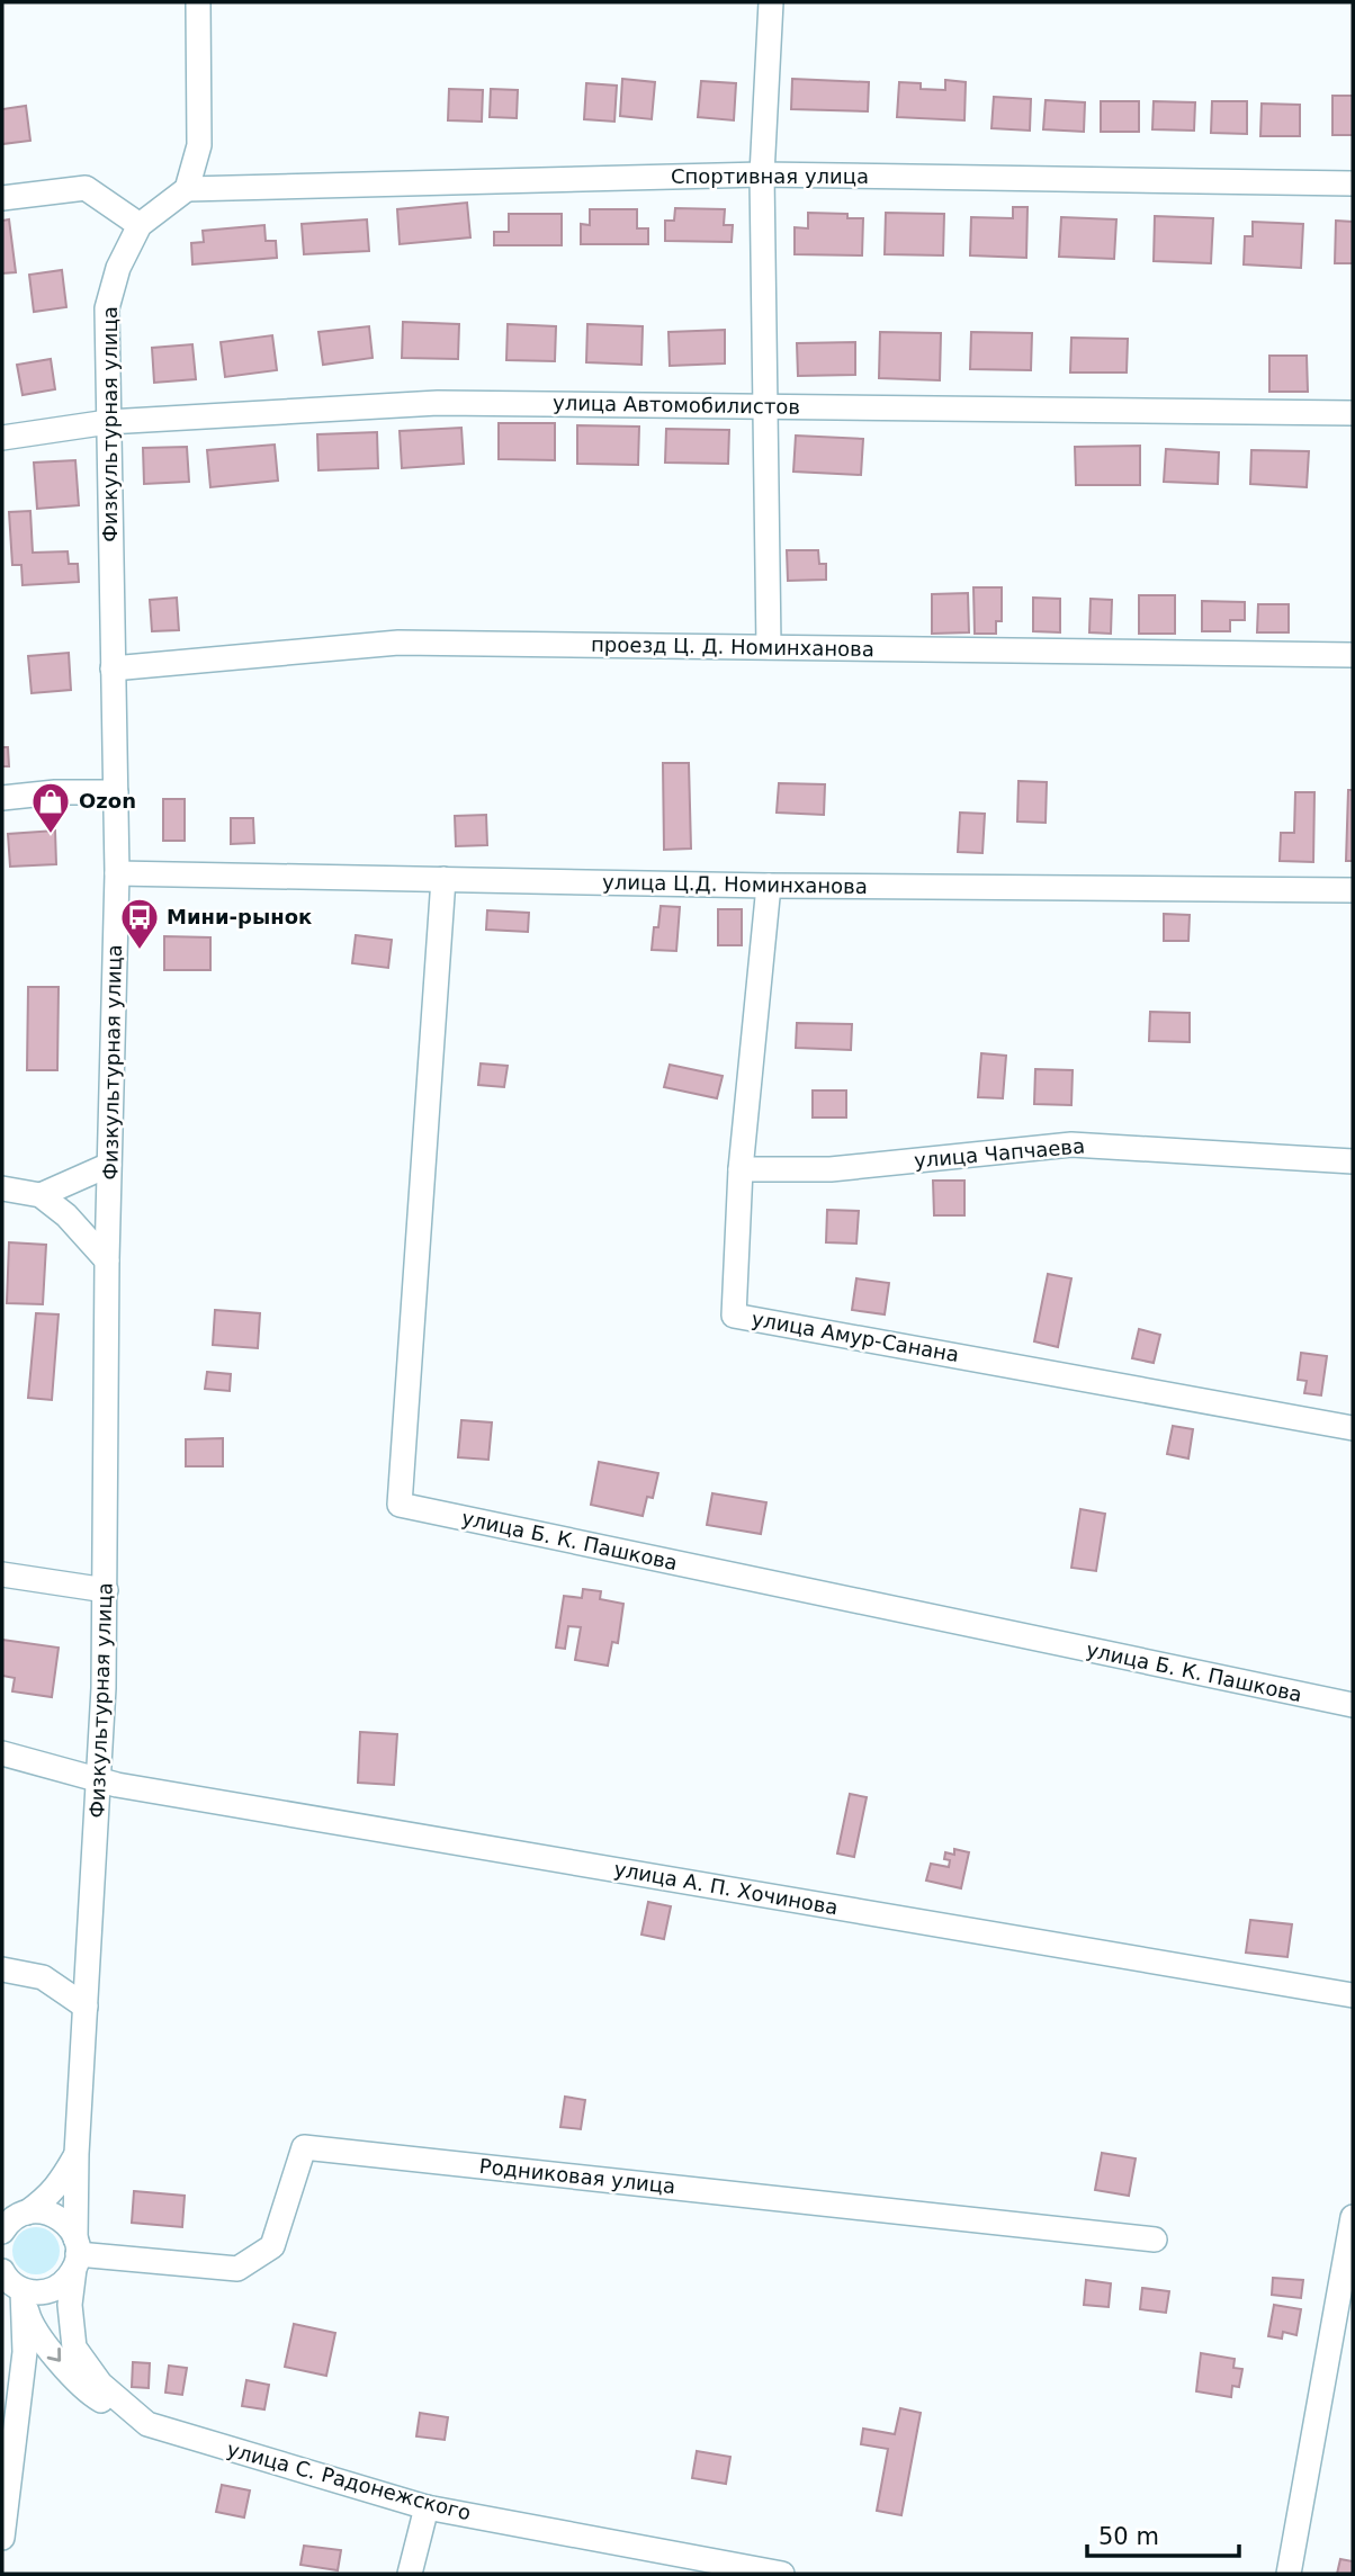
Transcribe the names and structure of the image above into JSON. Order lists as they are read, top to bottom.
{
  "streets": {
    "street": [
      "Спортивная улица",
      "улица Автомобилистов",
      "Физкультурная улица",
      "проезд Ц. Д. Номинханова",
      "улица Ц.Д. Номинханова",
      "улица Чапчаева",
      "улица Амур-Санана",
      "улица Б. К. Пашкова",
      "улица А. П. Хочинова",
      "Родниковая улица",
      "улица С. Радонежского"
    ]
  },
  "crossings": [
    ["Спортивная улица", "Физкультурная улица"],
    ["улица Автомобилистов", "Физкультурная улица"],
    ["Физкультурная улица", "проезд Ц. Д. Номинханова"],
    ["Физкультурная улица", "улица Ц.Д. Номинханова"],
    ["Физкультурная улица", "улица А. П. Хочинова"],
    ["Физкультурная улица", "Родниковая улица"],
    ["Физкультурная улица", "улица С. Радонежского"],
    ["улица Ц.Д. Номинханова", "улица Амур-Санана"],
    ["улица Ц.Д. Номинханова", "улица Б. К. Пашкова"],
    ["улица Чапчаева", "улица Амур-Санана"],
    ["Родниковая улица", "улица С. Радонежского"]
  ],
  "places": {
    "shop": ["Ozon"],
    "bus stop": ["Мини-рынок"]
  },
  "scale_bar": "50 m"
}
